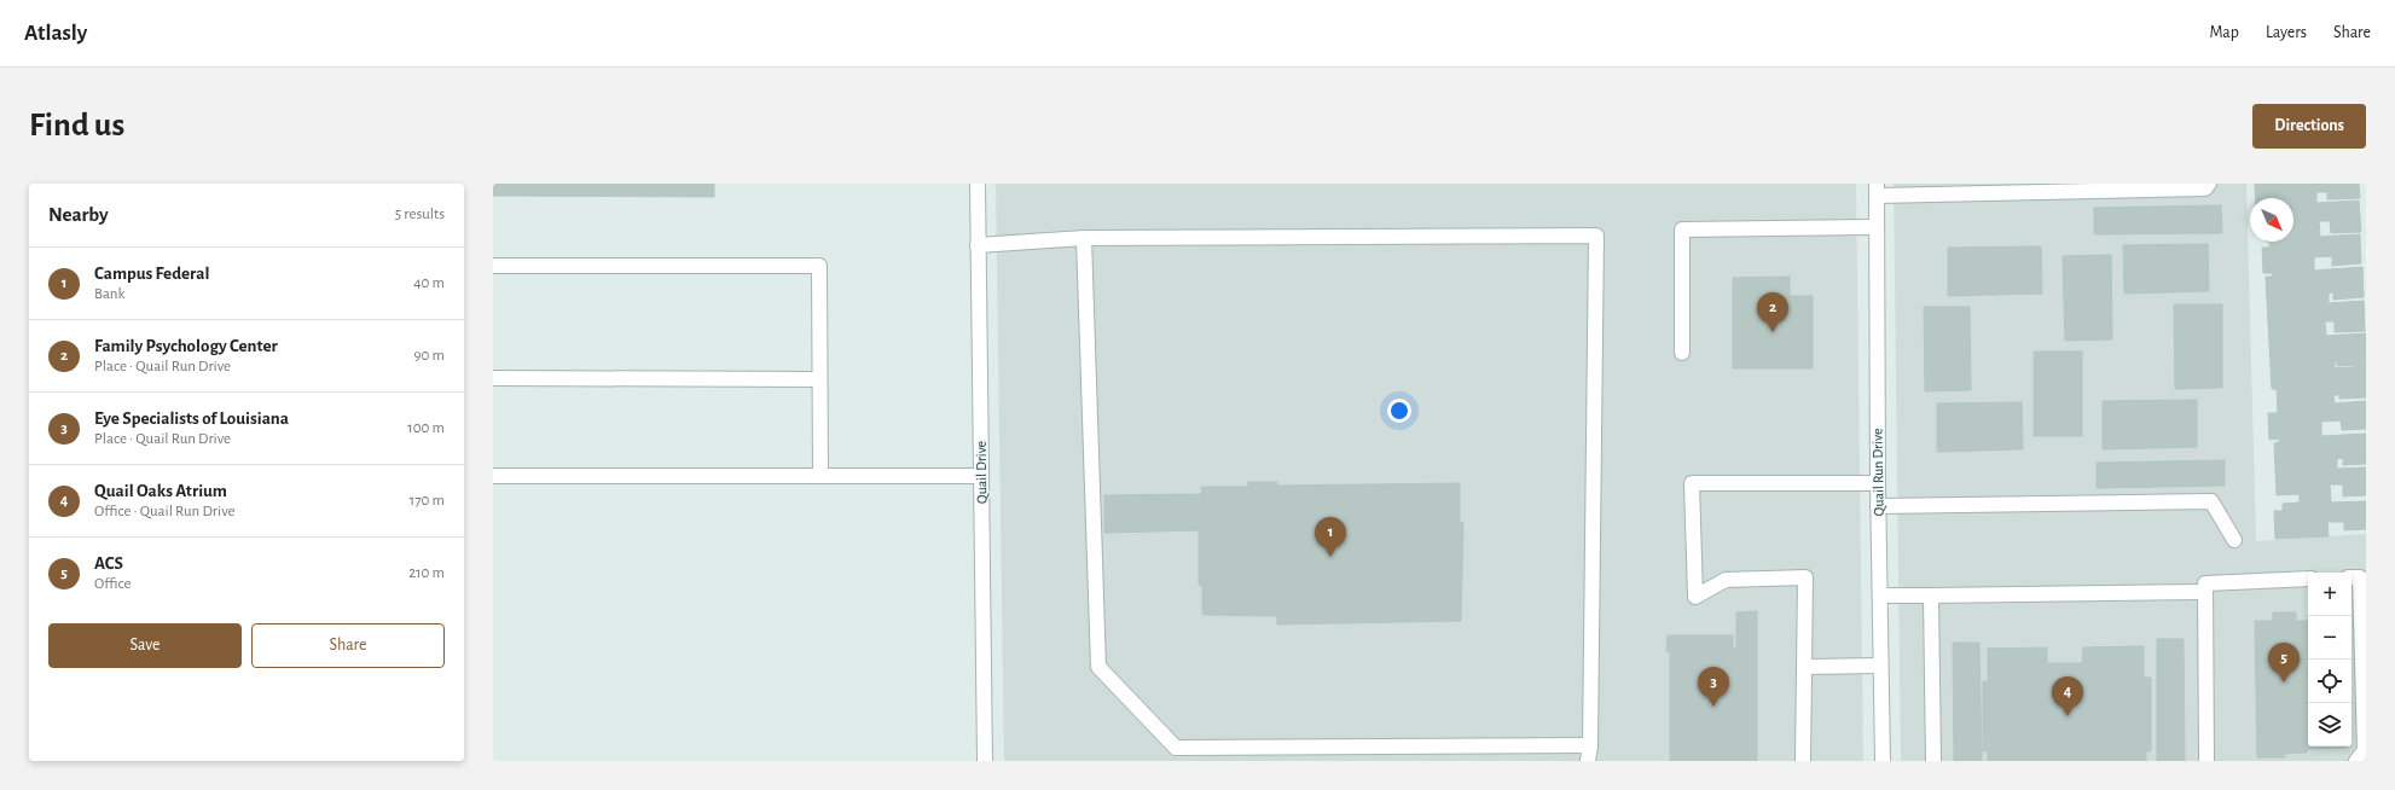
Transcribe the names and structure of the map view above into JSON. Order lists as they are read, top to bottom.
{
  "streets": {
    "street": ["Quail Drive", "Quail Run Drive"]
  },
  "north": "bottom right",
  "page": {
    "header": "Atlasly",
    "nav": ["Map", "Layers", "Share"],
    "buttons": [
      "Directions",
      ["Save", "Share"]
    ],
    "title": "Find us",
    "heading": ["Nearby", "5 results"],
    "list": [
      {
        "mark": "1",
        "name": "Campus Federal",
        "note": "Bank",
        "value": "40 m"
      },
      {
        "mark": "2",
        "name": "Family Psychology Center",
        "note": "Place · Quail Run Drive",
        "value": "90 m"
      },
      {
        "mark": "3",
        "name": "Eye Specialists of Louisiana",
        "note": "Place · Quail Run Drive",
        "value": "100 m"
      },
      {
        "mark": "4",
        "name": "Quail Oaks Atrium",
        "note": "Office · Quail Run Drive",
        "value": "170 m"
      },
      {
        "mark": "5",
        "name": "ACS",
        "note": "Office",
        "value": "210 m"
      }
    ],
    "pins": [
      "2",
      "1",
      "5",
      "3",
      "4"
    ],
    "map_buttons": ["+", "−"]
  }
}
